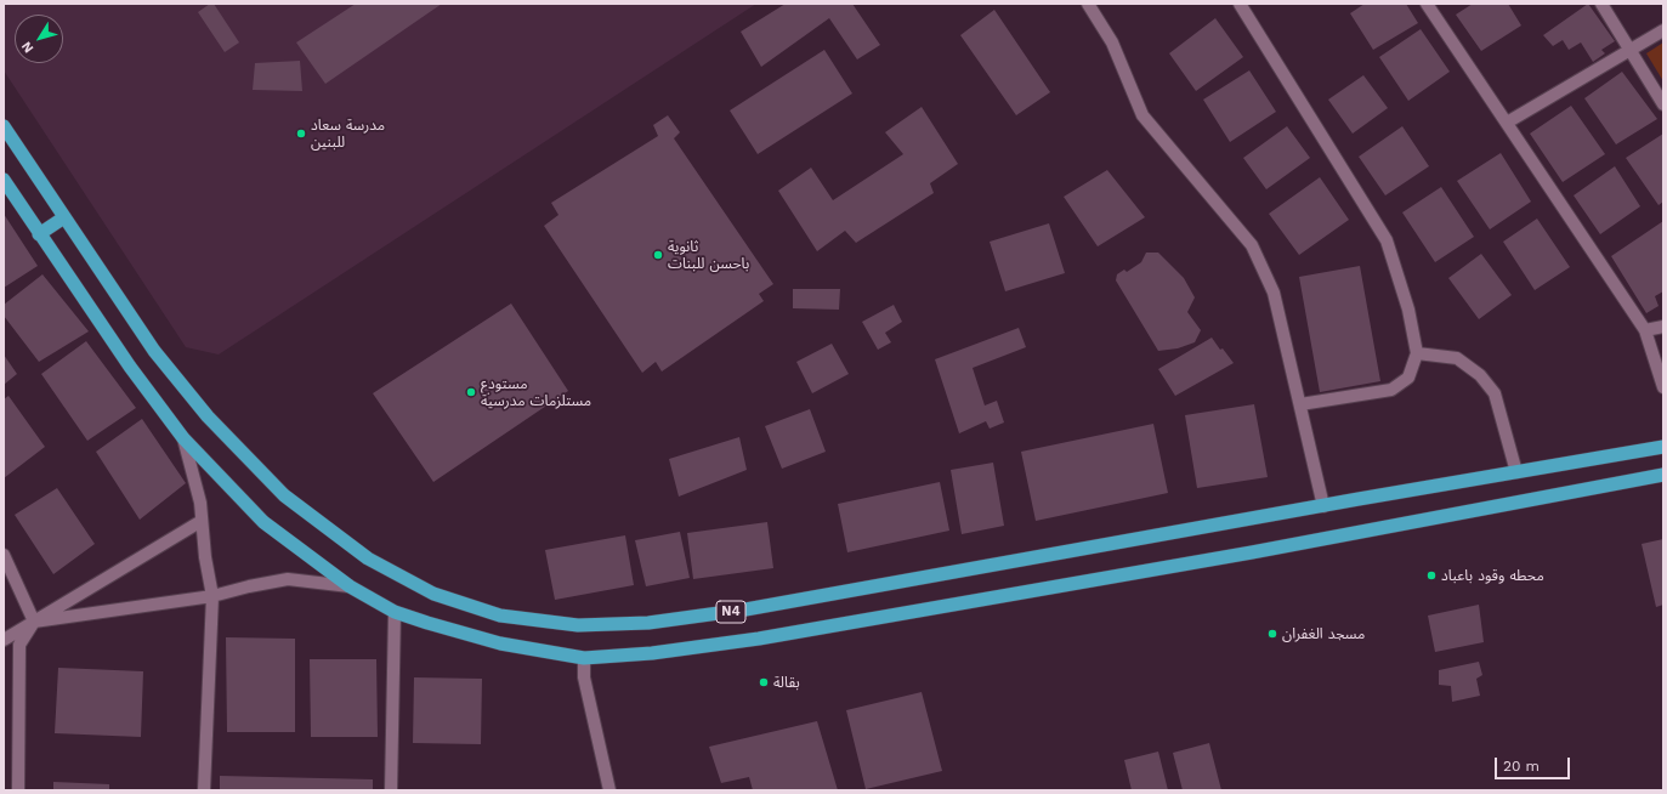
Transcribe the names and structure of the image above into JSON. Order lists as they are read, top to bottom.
{
  "streets": {
    "highway": ["N4"]
  },
  "places": [
    "مدرسة سعاد للبنين",
    "ثانوية باحسن للبنات",
    "مستودع مستلزمات مدرسية",
    "محطه وقود باعباد",
    "مسجد الغفران",
    "بقالة"
  ],
  "scale_bar": "20 m",
  "north": "bottom left"
}
